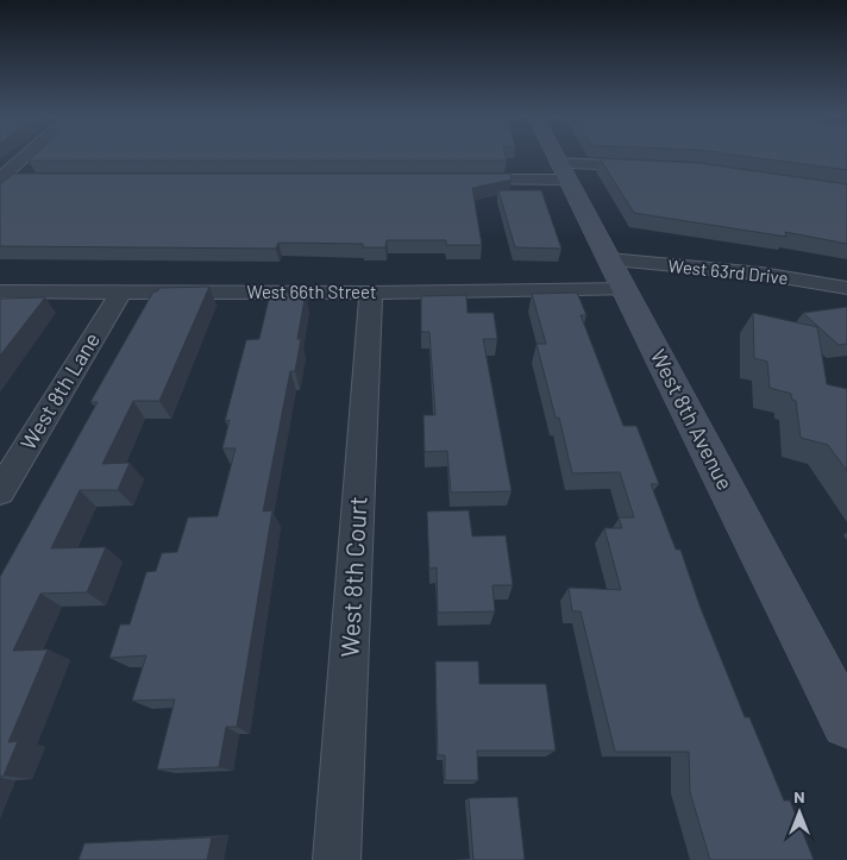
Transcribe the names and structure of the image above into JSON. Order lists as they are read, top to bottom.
{
  "streets": {
    "street": [
      "West 63rd Drive",
      "West 66th Street",
      "West 8th Lane",
      "West 8th Avenue",
      "West 8th Court"
    ]
  },
  "crossings": [
    ["West 63rd Drive", "West 66th Street"],
    ["West 63rd Drive", "West 8th Avenue"],
    ["West 66th Street", "West 8th Lane"],
    ["West 66th Street", "West 8th Avenue"],
    ["West 66th Street", "West 8th Court"]
  ],
  "north": "top"
}
